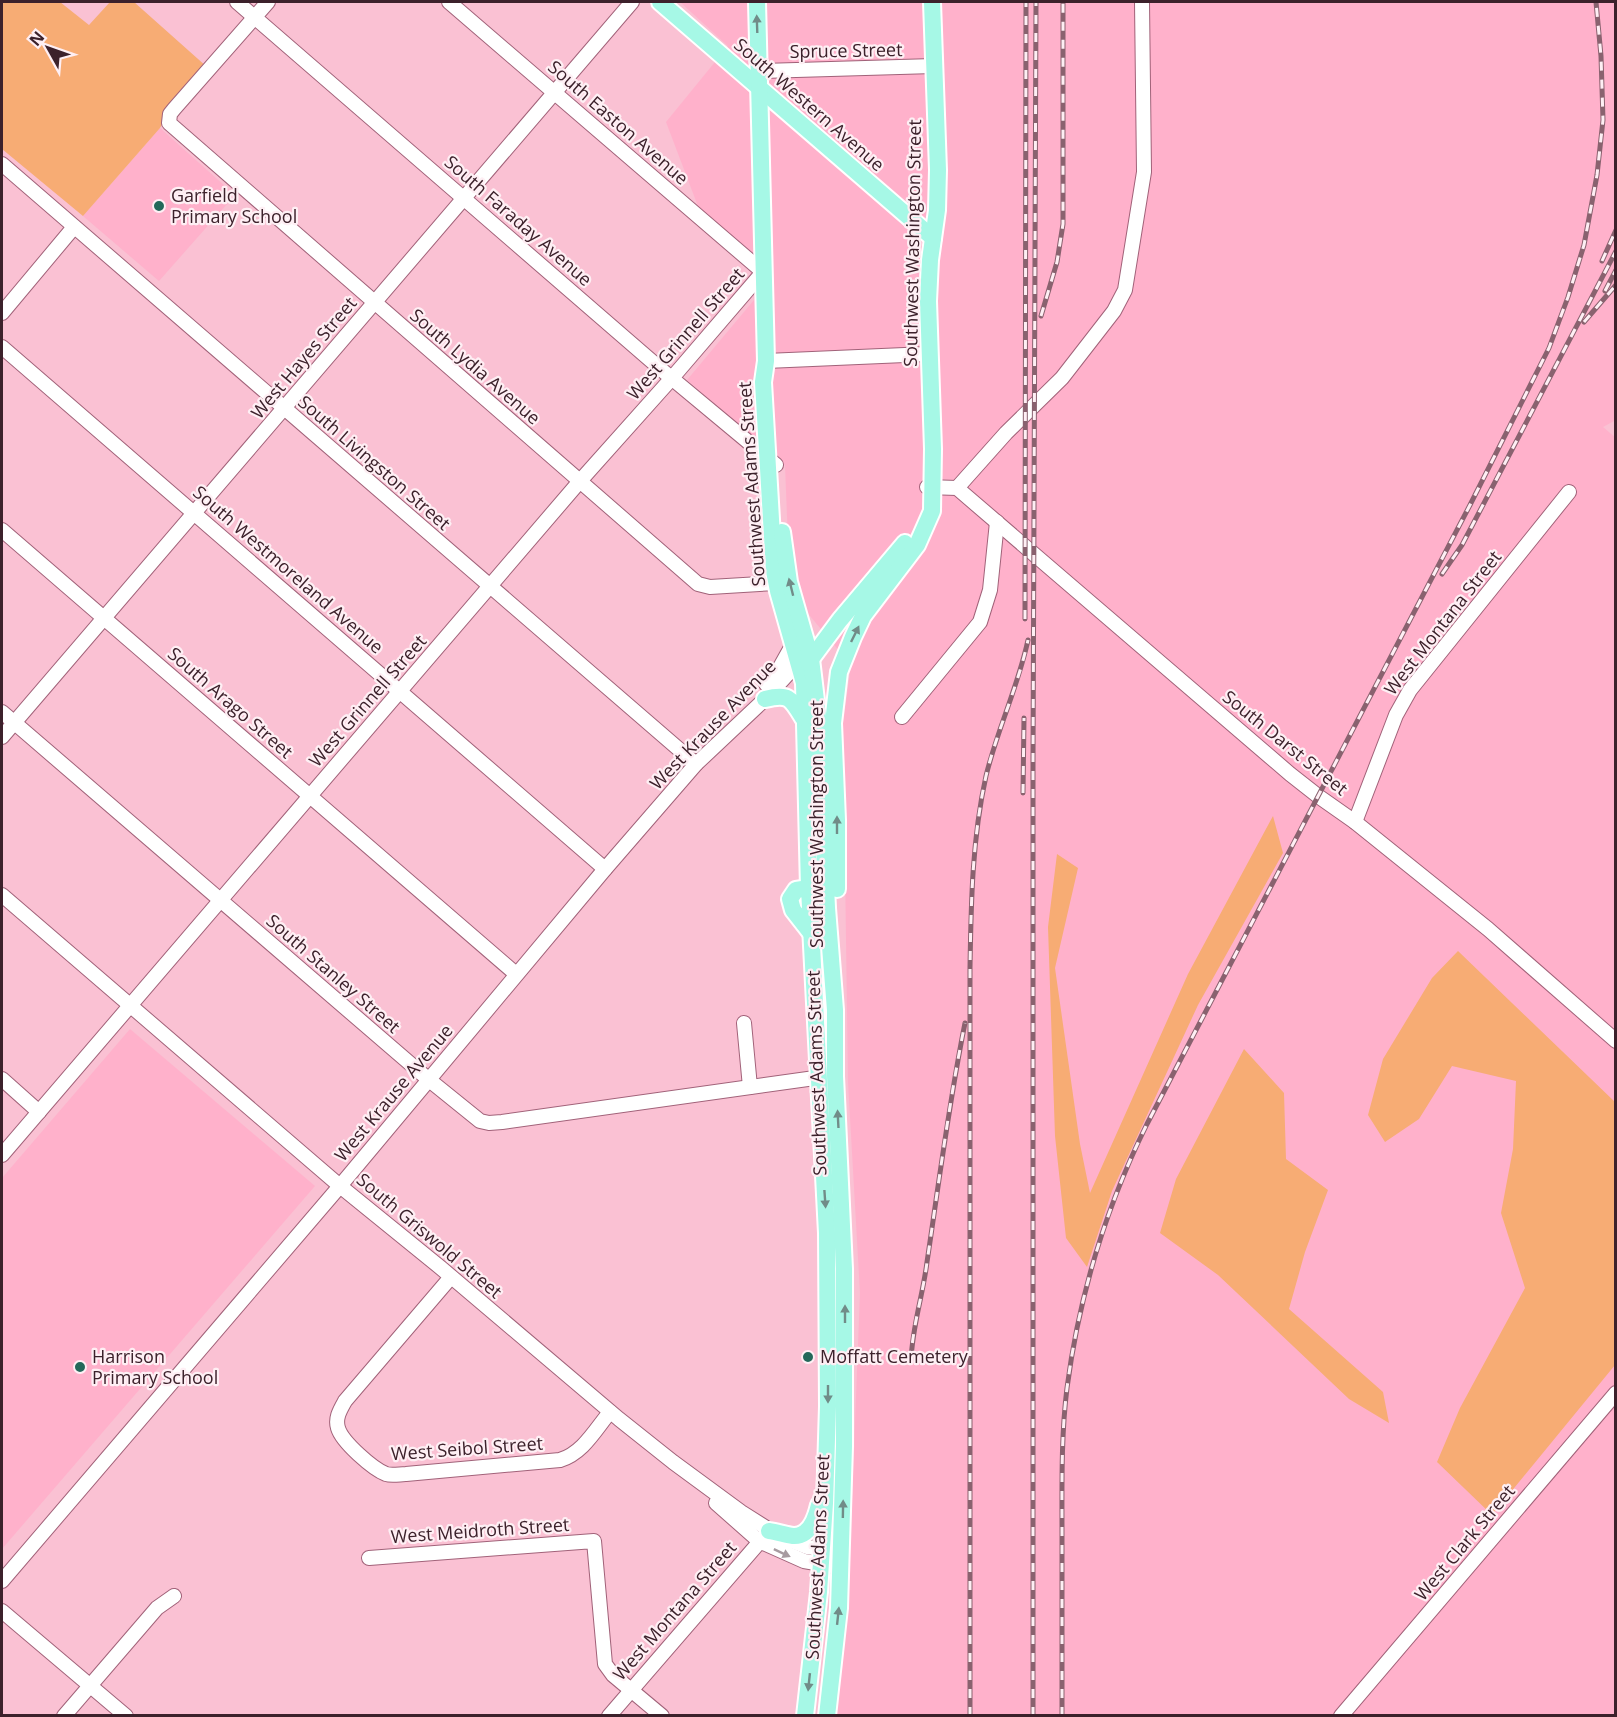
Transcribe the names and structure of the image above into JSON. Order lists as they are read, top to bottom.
{
  "streets": {
    "main road": ["South Western Avenue", "Southwest Washington Street", "Southwest Adams Street"],
    "street": [
      "Spruce Street",
      "South Easton Avenue",
      "South Faraday Avenue",
      "West Grinnell Street",
      "West Hayes Street",
      "South Lydia Avenue",
      "South Livingston Street",
      "South Westmoreland Avenue",
      "West Montana Street",
      "South Arago Street",
      "West Krause Avenue",
      "South Darst Street",
      "South Stanley Street",
      "South Griswold Street",
      "West Seibol Street",
      "West Meidroth Street",
      "West Clark Street"
    ]
  },
  "crossings": [
    ["Spruce Street", "Southwest Washington Street"],
    ["Spruce Street", "Southwest Adams Street"],
    ["South Western Avenue", "Southwest Washington Street"],
    ["South Western Avenue", "Southwest Adams Street"],
    ["South Easton Avenue", "West Grinnell Street"],
    ["South Easton Avenue", "West Hayes Street"],
    ["South Easton Avenue", "Southwest Adams Street"],
    ["South Faraday Avenue", "West Grinnell Street"],
    ["South Faraday Avenue", "West Hayes Street"],
    ["South Faraday Avenue", "South Lydia Avenue"],
    ["South Faraday Avenue", "Southwest Adams Street"],
    ["Southwest Washington Street", "Southwest Adams Street"],
    ["Southwest Washington Street", "West Krause Avenue"],
    ["West Grinnell Street", "South Lydia Avenue"],
    ["West Grinnell Street", "South Livingston Street"],
    ["West Grinnell Street", "Southwest Adams Street"],
    ["West Grinnell Street", "South Westmoreland Avenue"],
    ["West Grinnell Street", "South Arago Street"],
    ["West Grinnell Street", "South Stanley Street"],
    ["West Grinnell Street", "South Griswold Street"],
    ["West Hayes Street", "South Lydia Avenue"],
    ["West Hayes Street", "South Livingston Street"],
    ["West Hayes Street", "South Westmoreland Avenue"],
    ["West Hayes Street", "South Arago Street"],
    ["West Hayes Street", "South Stanley Street"],
    ["South Lydia Avenue", "Southwest Adams Street"],
    ["South Livingston Street", "West Krause Avenue"],
    ["Southwest Adams Street", "West Krause Avenue"],
    ["Southwest Adams Street", "South Stanley Street"],
    ["Southwest Adams Street", "South Griswold Street"],
    ["South Westmoreland Avenue", "West Krause Avenue"],
    ["West Montana Street", "South Darst Street"],
    ["West Montana Street", "South Griswold Street"],
    ["West Montana Street", "West Meidroth Street"],
    ["South Arago Street", "West Krause Avenue"],
    ["West Krause Avenue", "South Stanley Street"],
    ["West Krause Avenue", "South Griswold Street"],
    ["South Griswold Street", "West Seibol Street"]
  ],
  "places": ["Garfield Primary School", "Moffatt Cemetery", "Harrison Primary School"],
  "north": "top left"
}
